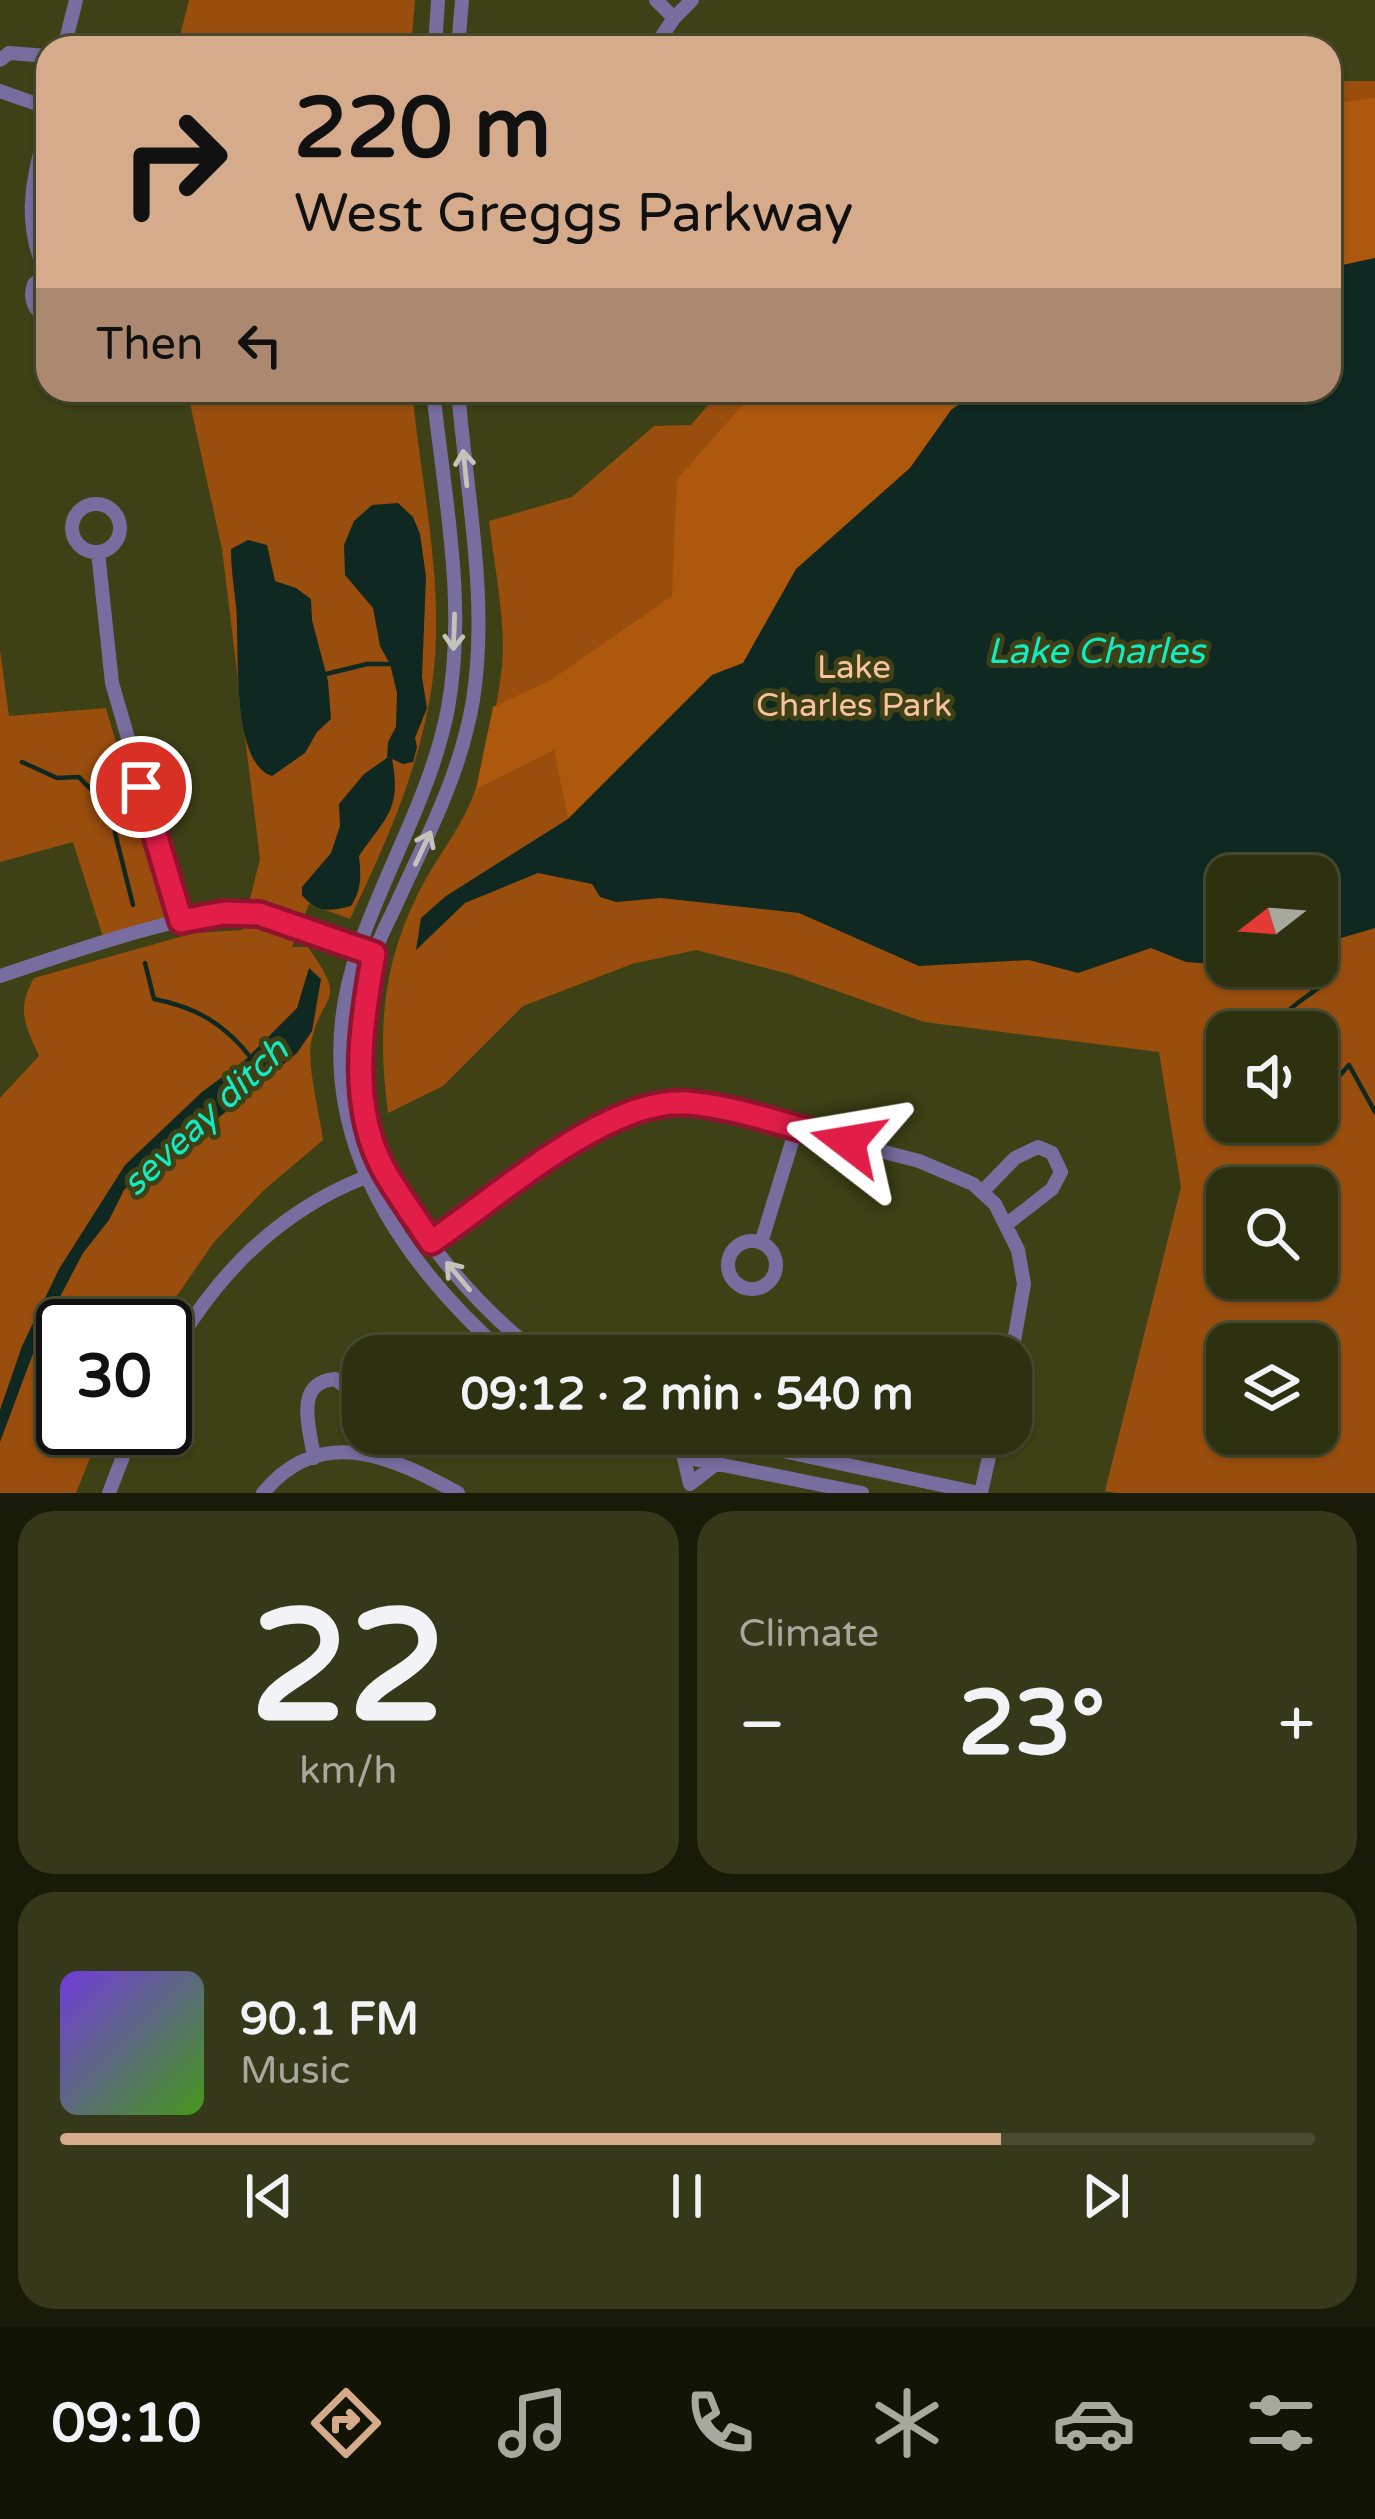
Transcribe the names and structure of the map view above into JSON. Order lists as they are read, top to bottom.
{
  "water": ["Lake Charles", "seveay ditch"],
  "parks": ["Lake Charles Park"],
  "north": "left",
  "page": {
    "turn": ["220 m", "West Greggs Parkway"],
    "then": "Then",
    "limit": "30",
    "trip": "09:12 · 2 min · 540 m",
    "tile": [
      ["22", "km/h"],
      "Climate"
    ],
    "heat": ["−", "23°", "+"],
    "song": ["90.1 FM", "Music"],
    "tabs": "09:10"
  }
}
